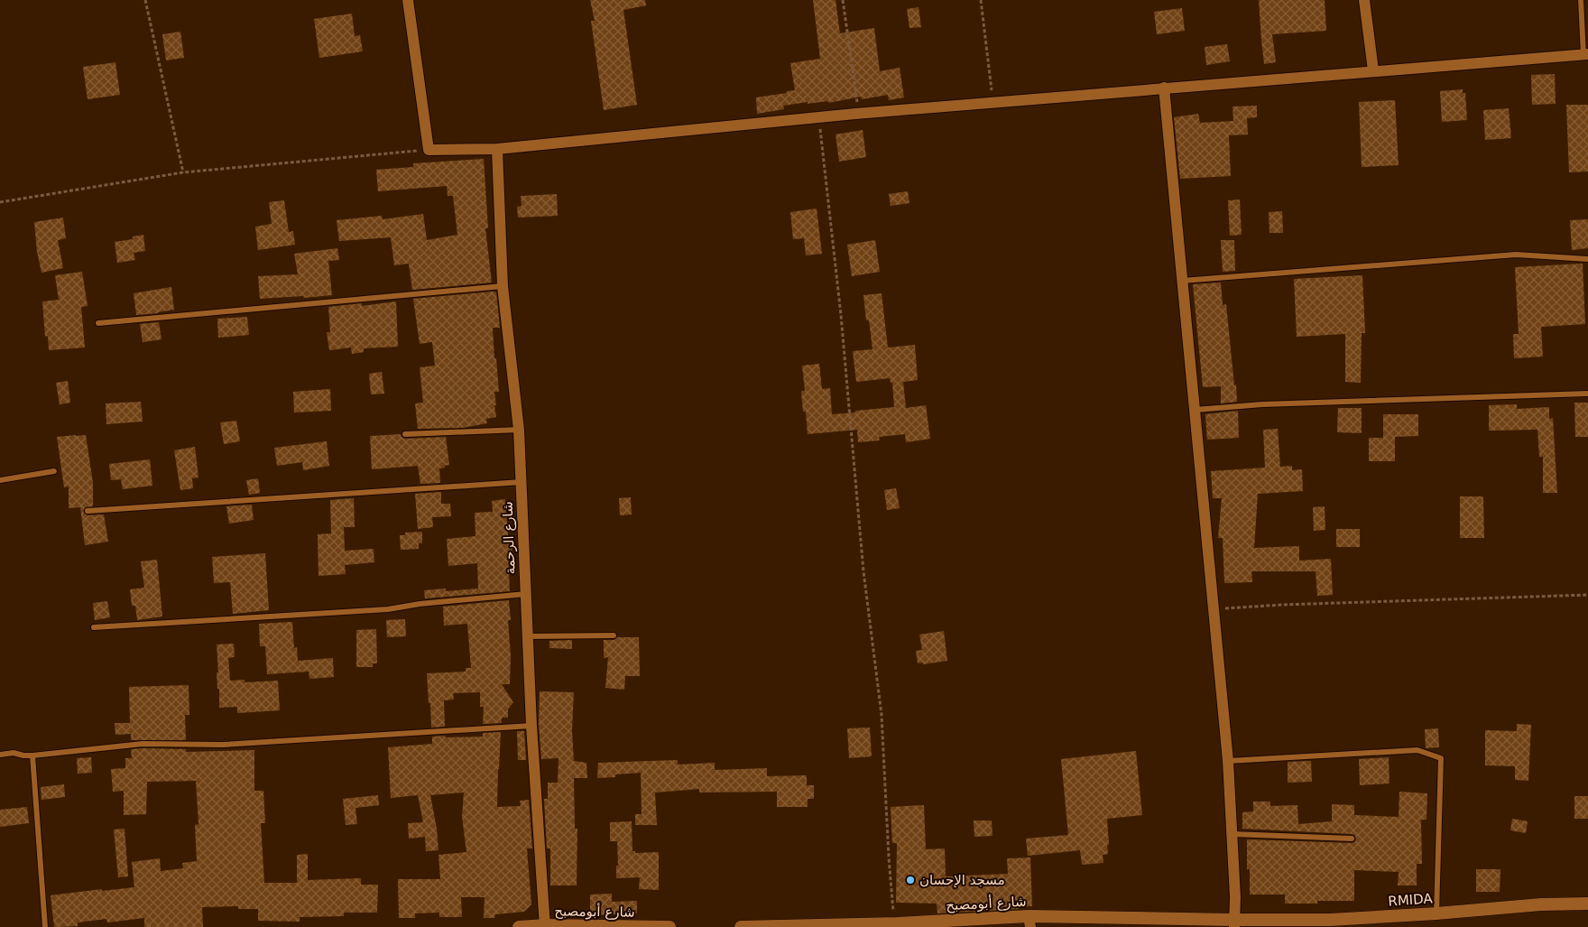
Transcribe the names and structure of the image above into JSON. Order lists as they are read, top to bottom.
{
  "streets": {
    "street": ["شارع الرحمة", "RMIDA", "شارع أبومصبح"]
  },
  "crossings": [
    ["شارع الرحمة", "شارع أبومصبح"],
    ["RMIDA", "شارع أبومصبح"]
  ],
  "places": ["مسجد الإحسان"]
}
